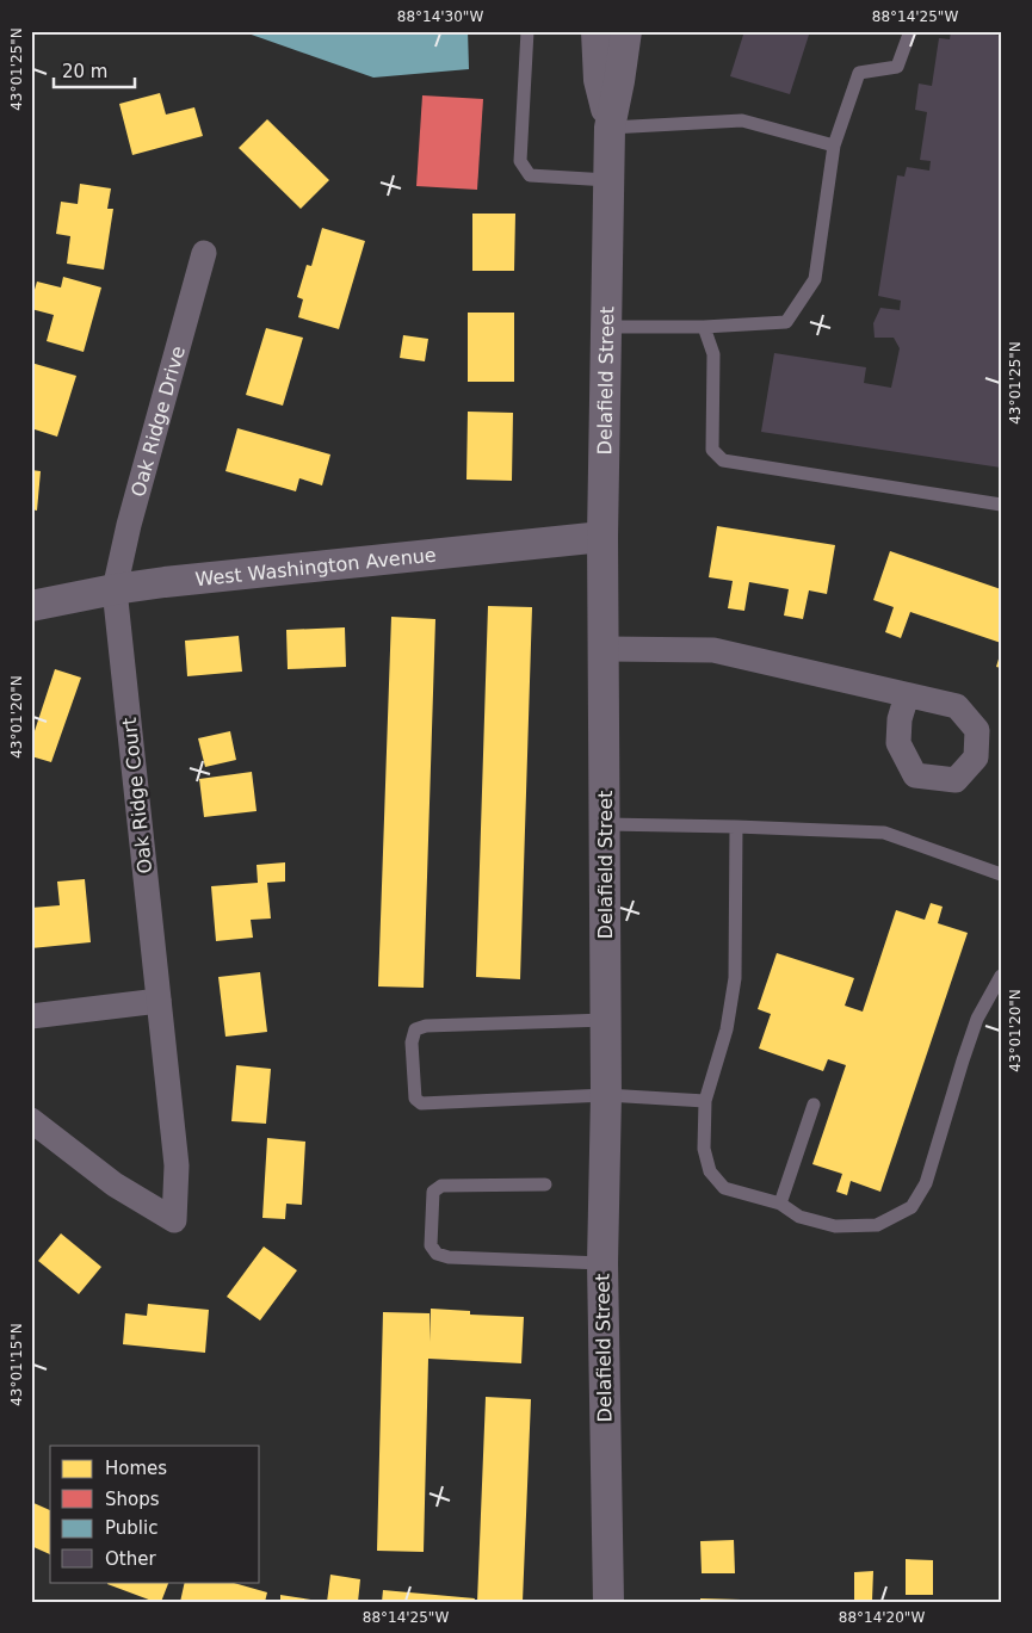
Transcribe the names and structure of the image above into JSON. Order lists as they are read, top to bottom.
{
  "streets": {
    "street": [
      "Delafield Street",
      "Oak Ridge Drive",
      "West Washington Avenue",
      "Oak Ridge Court"
    ]
  },
  "crossings": [
    ["Delafield Street", "West Washington Avenue"],
    ["Oak Ridge Drive", "West Washington Avenue"],
    ["Oak Ridge Drive", "Oak Ridge Court"],
    ["West Washington Avenue", "Oak Ridge Court"]
  ],
  "legend": [
    "Homes",
    "Shops",
    "Public",
    "Other"
  ],
  "scale_bar": "20 m",
  "coordinates": [
    "88°14'30\"W",
    "88°14'25\"W",
    "43°01'25\"N",
    "43°01'20\"N",
    "43°01'15\"N",
    "88°14'20\"W"
  ]
}
